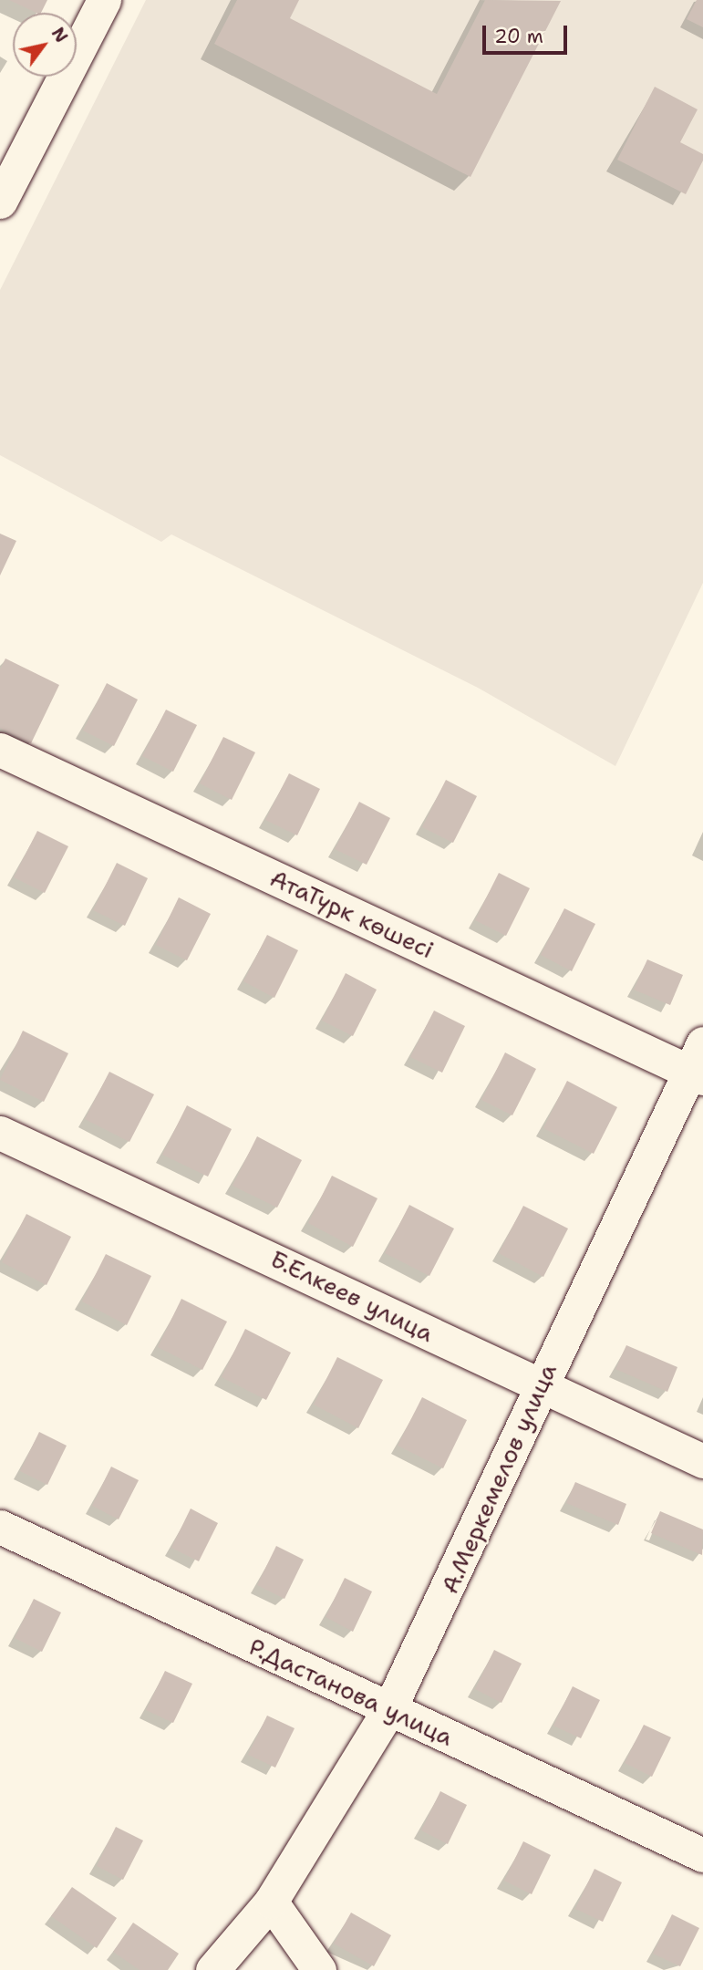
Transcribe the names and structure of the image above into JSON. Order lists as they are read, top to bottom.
{
  "streets": {
    "street": [
      "АтаТүрк көшесі",
      "Б.Елкеев улица",
      "А.Меркемелов улица",
      "Р.Дастанова улица"
    ]
  },
  "crossings": [
    ["АтаТүрк көшесі", "А.Меркемелов улица"],
    ["Б.Елкеев улица", "А.Меркемелов улица"],
    ["А.Меркемелов улица", "Р.Дастанова улица"]
  ],
  "scale_bar": "20 m",
  "north": "top right"
}
